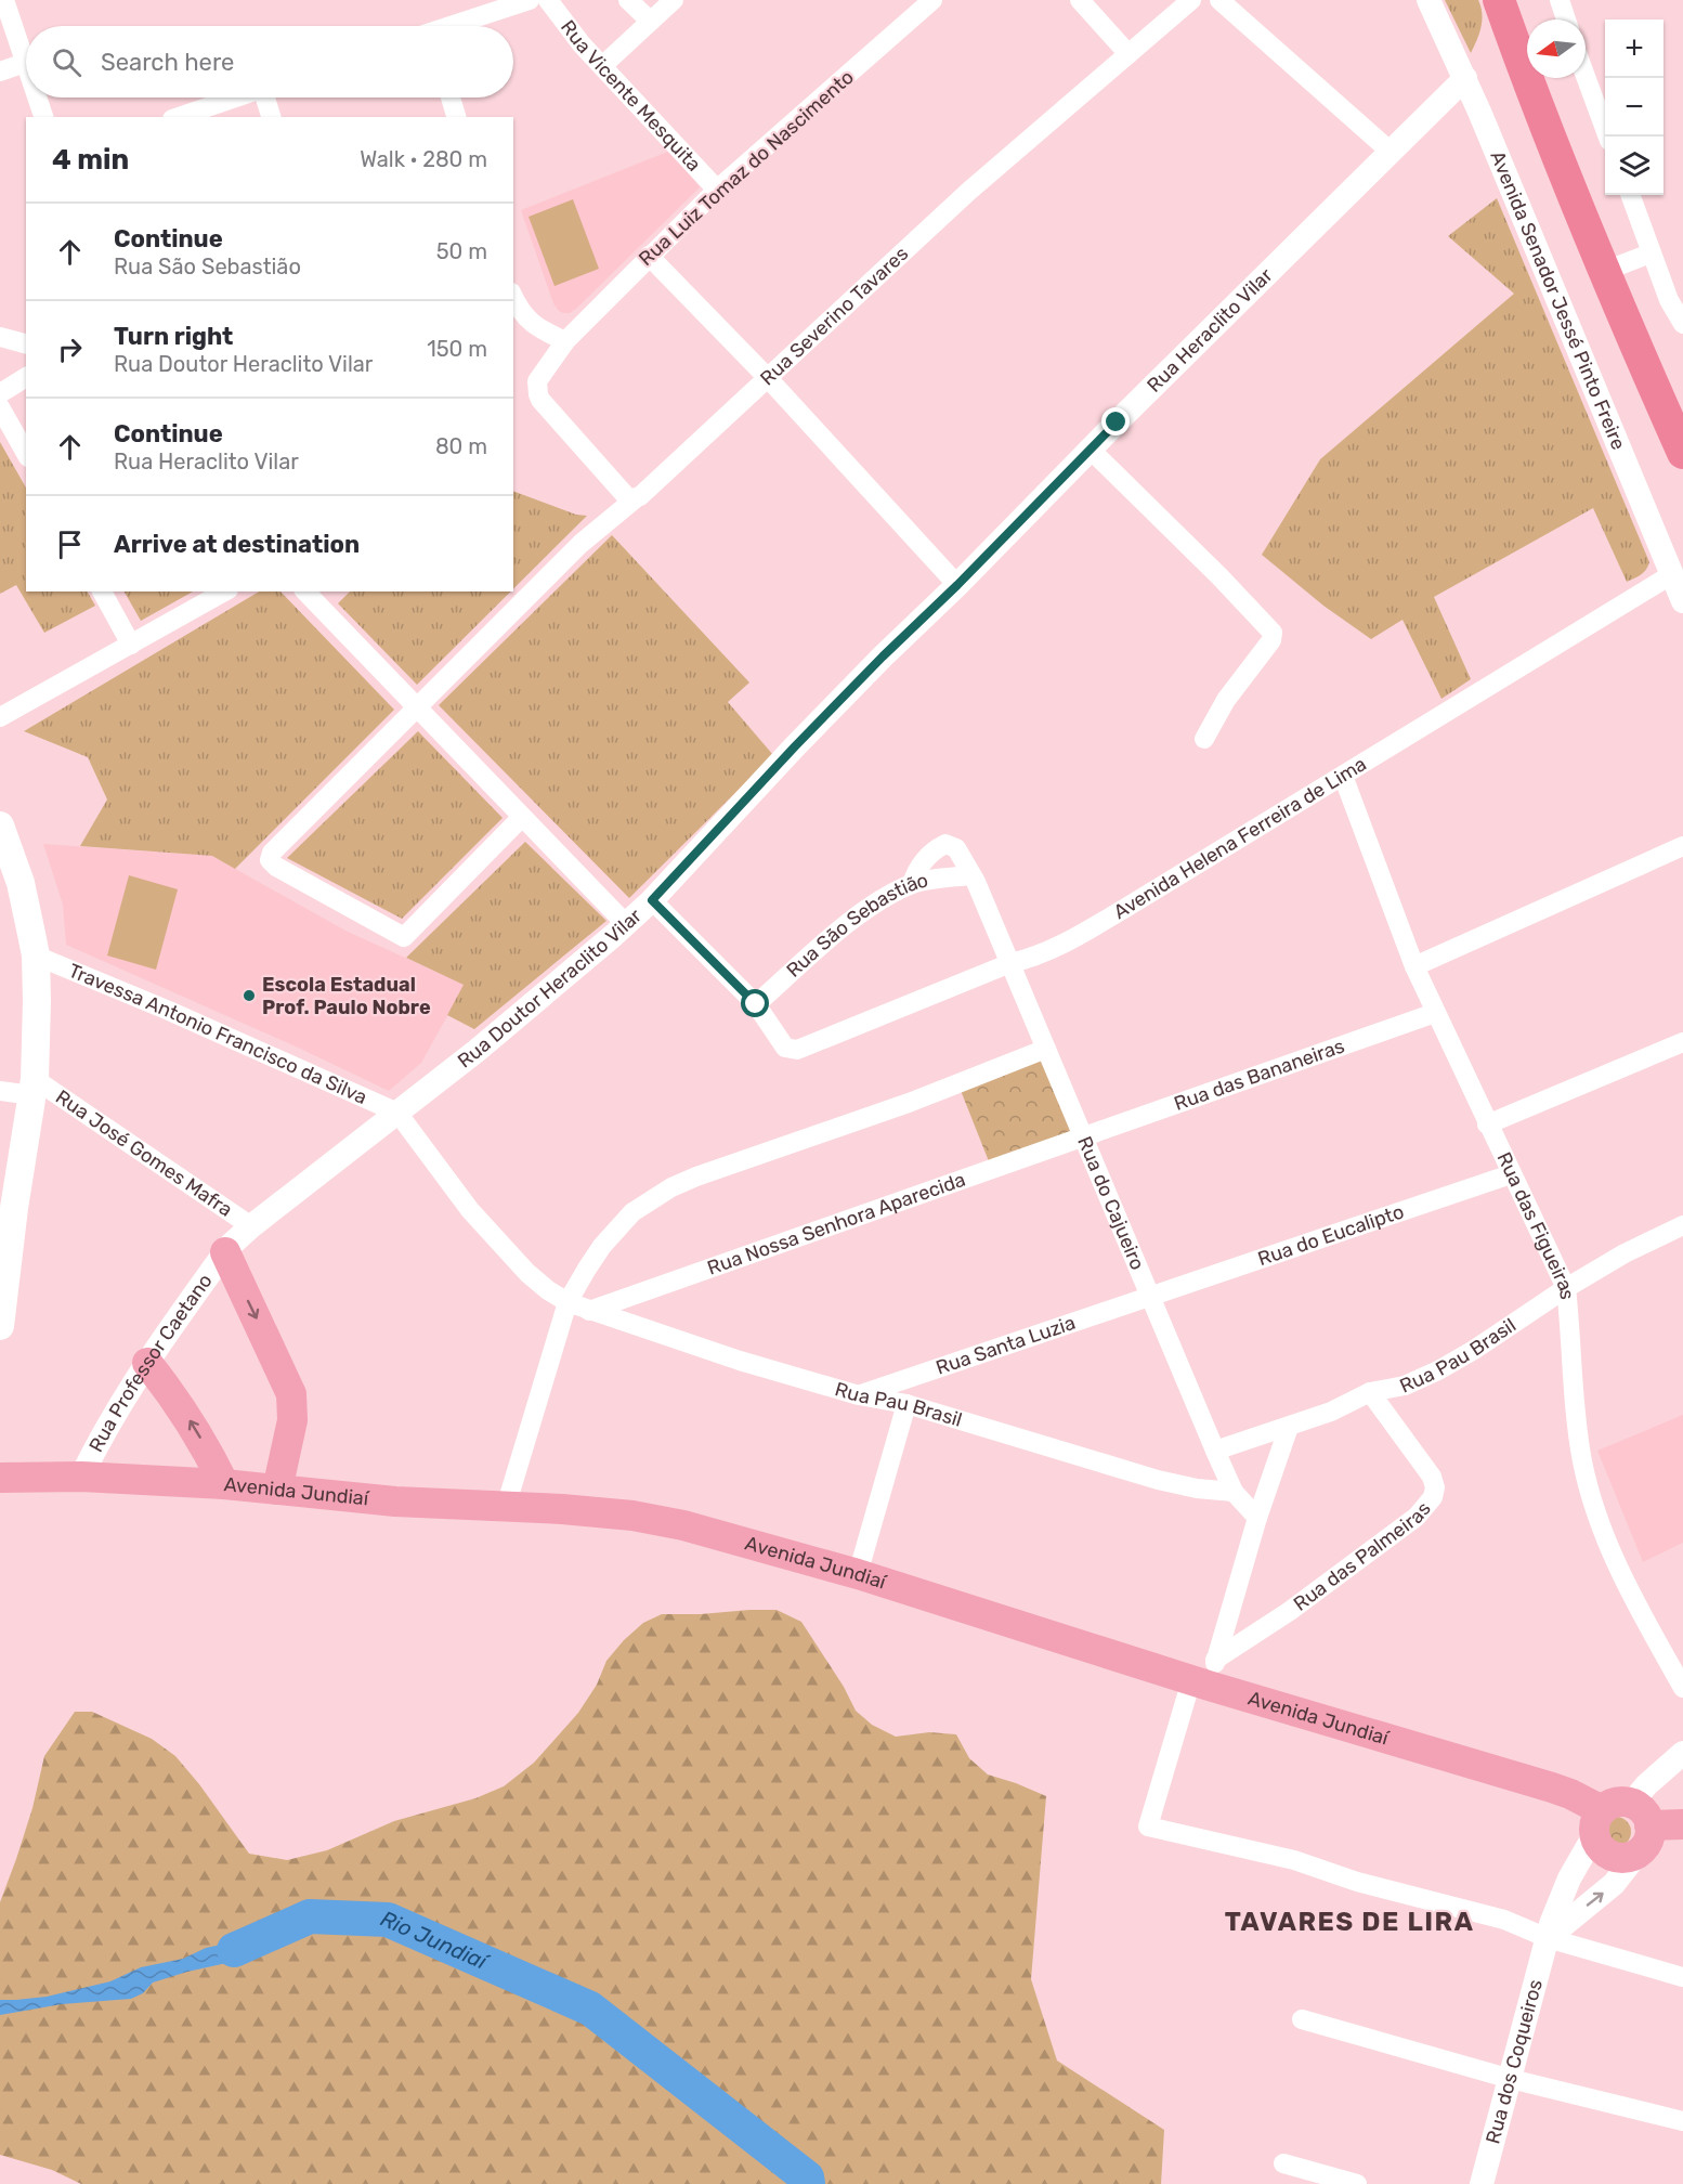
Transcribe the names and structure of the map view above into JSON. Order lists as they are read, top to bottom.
{
  "streets": {
    "main road": ["Avenida Jundiaí"],
    "street": [
      "Rua Vicente Mesquita",
      "Rua Luiz Tomaz do Nascimento",
      "Avenida Senador Jessé Pinto Freire",
      "Rua Severino Tavares",
      "Rua Heraclito Vilar",
      "Avenida Helena Ferreira de Lima",
      "Rua São Sebastião",
      "Rua Doutor Heraclito Vilar",
      "Travessa Antonio Francisco da Silva",
      "Rua das Bananeiras",
      "Rua José Gomes Mafra",
      "Rua do Cajueiro",
      "Rua Nossa Senhora Aparecida",
      "Rua das Figueiras",
      "Rua do Eucalipto",
      "Rua Santa Luzia",
      "Rua Pau Brasil",
      "Rua Professor Caetano",
      "Rua das Palmeiras",
      "Rua dos Coqueiros"
    ]
  },
  "crossings": [
    ["Rua Vicente Mesquita", "Rua Luiz Tomaz do Nascimento"],
    ["Avenida Senador Jessé Pinto Freire", "Rua Heraclito Vilar"],
    ["Avenida Senador Jessé Pinto Freire", "Avenida Helena Ferreira de Lima"],
    ["Rua Heraclito Vilar", "Rua Doutor Heraclito Vilar"],
    ["Avenida Helena Ferreira de Lima", "Rua São Sebastião"],
    ["Avenida Helena Ferreira de Lima", "Rua do Cajueiro"],
    ["Avenida Helena Ferreira de Lima", "Rua das Figueiras"],
    ["Rua São Sebastião", "Rua do Cajueiro"],
    ["Rua Doutor Heraclito Vilar", "Travessa Antonio Francisco da Silva"],
    ["Rua Doutor Heraclito Vilar", "Rua José Gomes Mafra"],
    ["Rua Doutor Heraclito Vilar", "Rua Pau Brasil"],
    ["Rua Doutor Heraclito Vilar", "Rua Professor Caetano"],
    ["Travessa Antonio Francisco da Silva", "Rua Pau Brasil"],
    ["Rua das Bananeiras", "Rua do Cajueiro"],
    ["Rua das Bananeiras", "Rua Nossa Senhora Aparecida"],
    ["Rua das Bananeiras", "Rua das Figueiras"],
    ["Rua do Cajueiro", "Rua Nossa Senhora Aparecida"],
    ["Rua do Cajueiro", "Rua do Eucalipto"],
    ["Rua do Cajueiro", "Rua Santa Luzia"],
    ["Rua do Cajueiro", "Rua Pau Brasil"],
    ["Rua Nossa Senhora Aparecida", "Rua Pau Brasil"],
    ["Rua das Figueiras", "Rua do Eucalipto"],
    ["Rua das Figueiras", "Rua Pau Brasil"],
    ["Rua do Eucalipto", "Rua Santa Luzia"],
    ["Rua Santa Luzia", "Rua Pau Brasil"],
    ["Rua Pau Brasil", "Rua das Palmeiras"],
    ["Rua Professor Caetano", "Avenida Jundiaí"],
    ["Avenida Jundiaí", "Rua das Palmeiras"],
    ["Avenida Jundiaí", "Rua dos Coqueiros"]
  ],
  "districts": ["TAVARES DE LIRA"],
  "water": ["Rio Jundiaí"],
  "places": ["Escola Estadual Prof. Paulo Nobre"],
  "north": "left",
  "page": {
    "map_buttons": ["+", "−"],
    "search": "Search here",
    "heading": ["4 min", "Walk · 280 m"],
    "list": [
      ["Continue", "Rua São Sebastião", "50 m"],
      ["Turn right", "Rua Doutor Heraclito Vilar", "150 m"],
      ["Continue", "Rua Heraclito Vilar", "80 m"],
      "Arrive at destination"
    ]
  }
}
